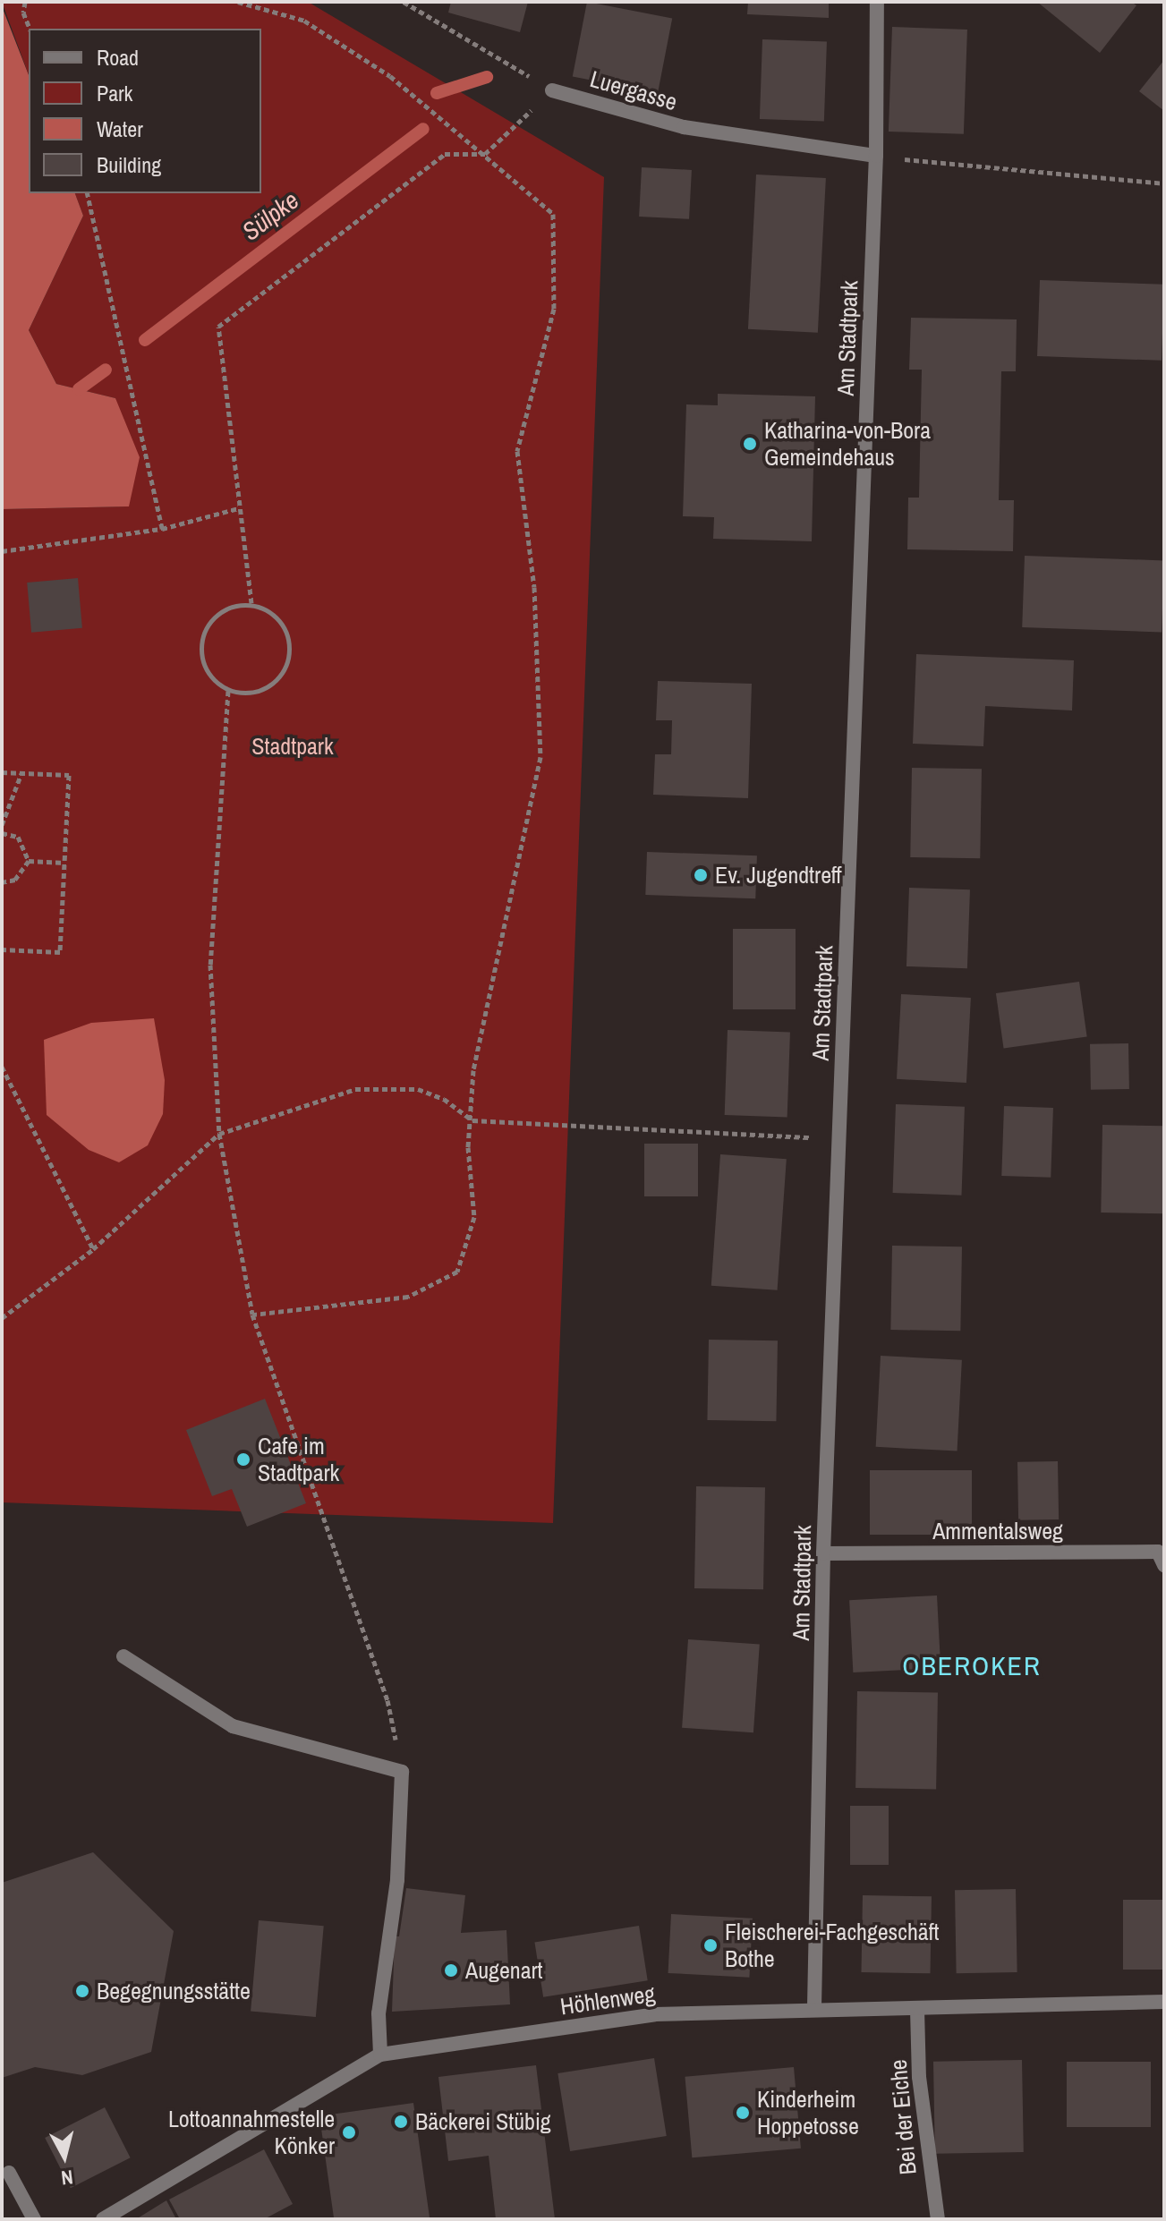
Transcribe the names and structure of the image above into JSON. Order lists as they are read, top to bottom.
{
  "streets": {
    "street": [
      "Luergasse",
      "Am Stadtpark",
      "Ammentalsweg",
      "Höhlenweg",
      "Bei der Eiche"
    ]
  },
  "crossings": [
    ["Luergasse", "Am Stadtpark"],
    ["Am Stadtpark", "Ammentalsweg"],
    ["Am Stadtpark", "Höhlenweg"],
    ["Höhlenweg", "Bei der Eiche"]
  ],
  "districts": ["OBEROKER"],
  "water": ["Sülpke"],
  "parks": ["Stadtpark"],
  "places": [
    "Katharina-von-Bora Gemeindehaus",
    "Ev. Jugendtreff",
    "Cafe im Stadtpark",
    "Fleischerei-Fachgeschäft Bothe",
    "Augenart",
    "Begegnungsstätte",
    "Kinderheim Hoppetosse",
    "Bäckerei Stübig",
    "Lottoannahmestelle Könker"
  ],
  "legend": [
    "Road",
    "Park",
    "Water",
    "Building"
  ],
  "north": "bottom"
}
